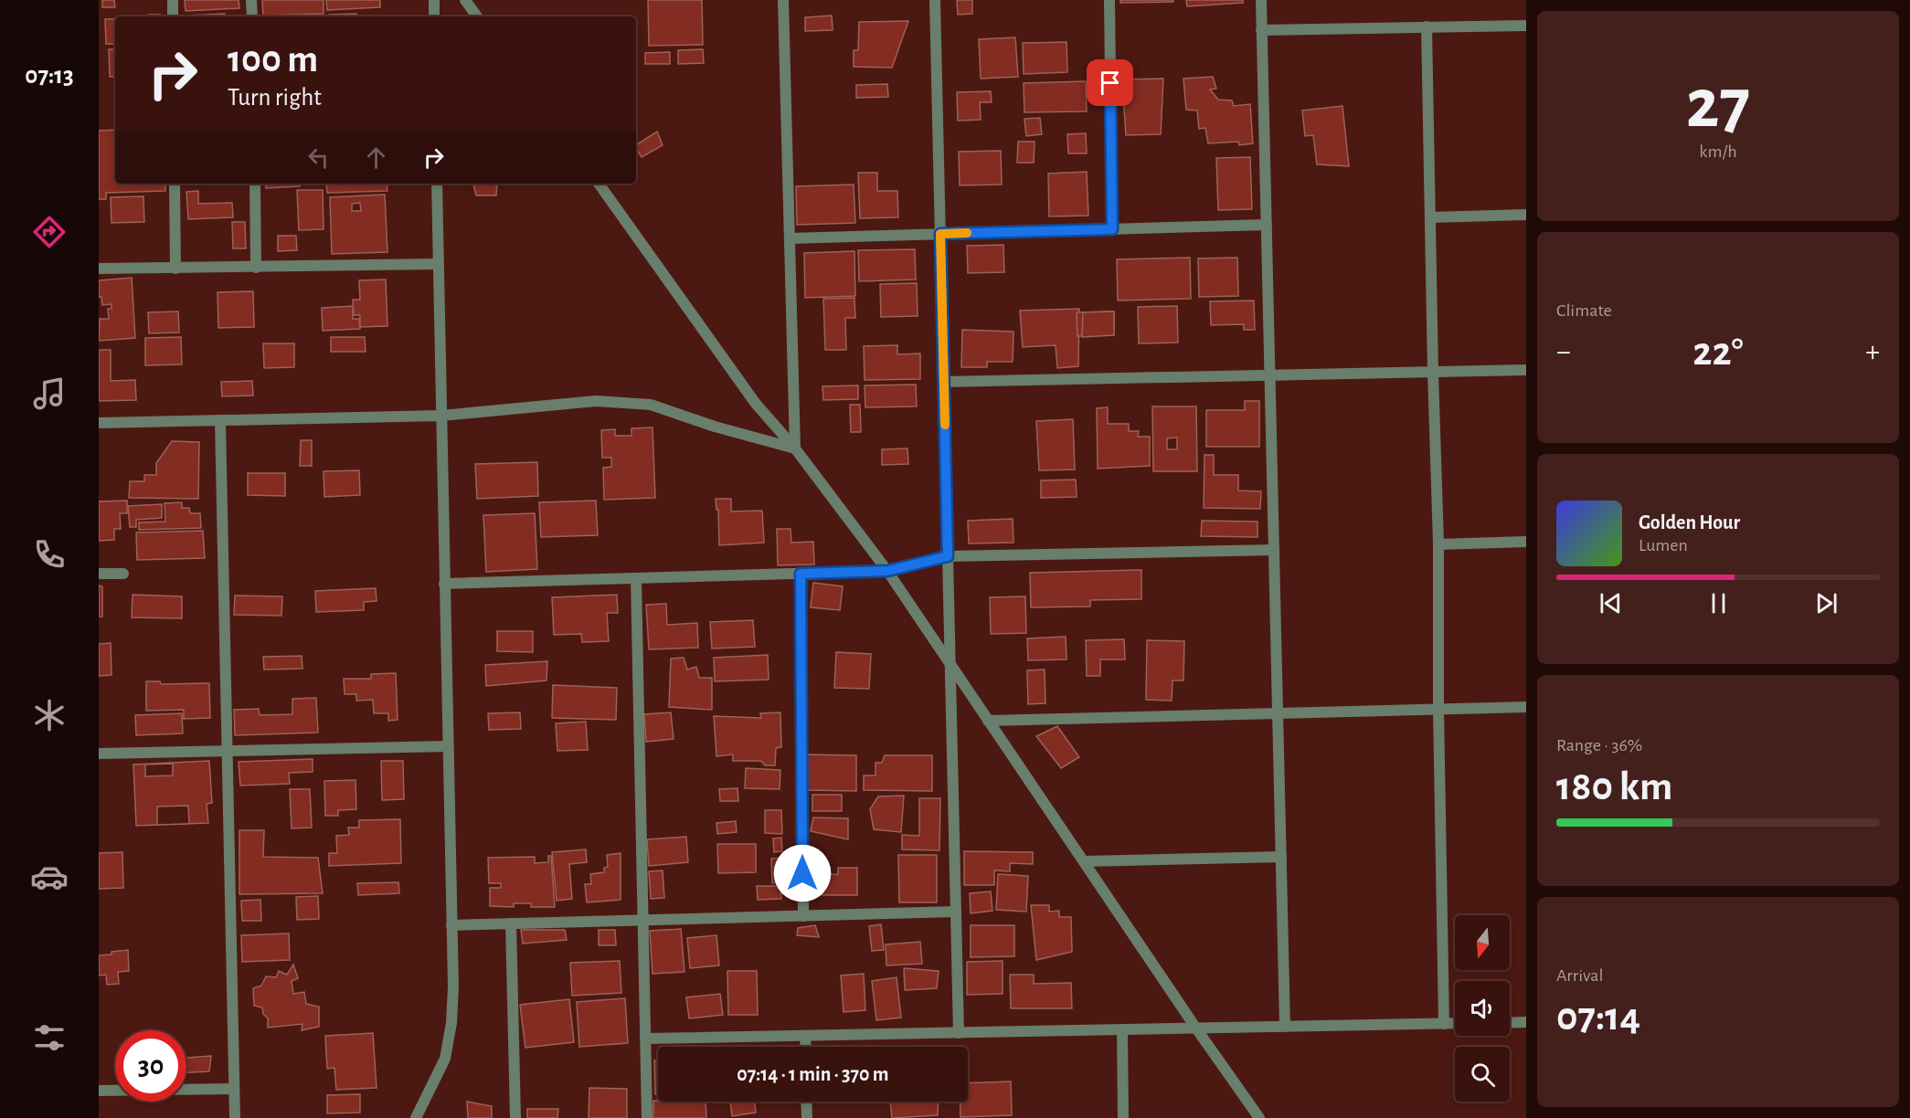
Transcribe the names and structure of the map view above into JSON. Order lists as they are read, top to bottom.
{
  "north": "bottom",
  "page": {
    "tabs": "07:13",
    "tile": [
      ["27", "km/h"],
      "Climate",
      ["Range · 36%", "180 km"],
      ["Arrival", "07:14"]
    ],
    "turn": ["100 m", "Turn right"],
    "heat": ["−", "22°", "+"],
    "song": ["Golden Hour", "Lumen"],
    "limit": "30",
    "trip": "07:14 · 1 min · 370 m"
  }
}
